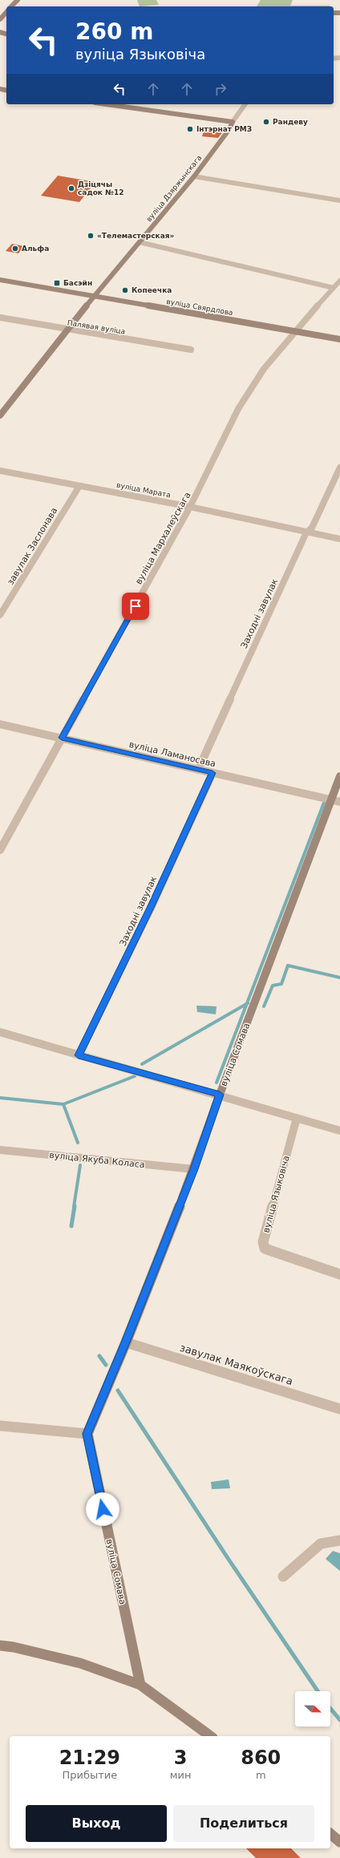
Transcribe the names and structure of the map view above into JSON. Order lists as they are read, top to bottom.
{
  "streets": {
    "street": [
      "вуліца Дзяржынскага",
      "вуліца Свярдлова",
      "Палявая вуліца",
      "вуліца Марата",
      "вуліца Мархалеўскага",
      "завулак Заслонава",
      "Заходні завулак",
      "вуліца Ламаносава",
      "вуліца Сомава",
      "вуліца Якуба Коласа",
      "вуліца Языковіча",
      "завулак Маякоўскага"
    ]
  },
  "crossings": [
    ["вуліца Дзяржынскага", "вуліца Свярдлова"],
    ["вуліца Дзяржынскага", "Палявая вуліца"],
    ["вуліца Свярдлова", "вуліца Мархалеўскага"],
    ["вуліца Марата", "вуліца Мархалеўскага"],
    ["вуліца Марата", "завулак Заслонава"],
    ["вуліца Марата", "Заходні завулак"],
    ["вуліца Мархалеўскага", "вуліца Ламаносава"],
    ["Заходні завулак", "вуліца Ламаносава"],
    ["вуліца Ламаносава", "вуліца Сомава"],
    ["вуліца Сомава", "вуліца Якуба Коласа"],
    ["вуліца Сомава", "завулак Маякоўскага"]
  ],
  "places": {
    "other": [
      "Рандеву",
      "Інтэрнат РМЗ",
      "Дзіцячы садок №12",
      "«Телемастерская»",
      "Альфа",
      "Копеечка"
    ],
    "transit": ["Басэйн"]
  },
  "north": "right",
  "page": {
    "turn": ["260 m", "вуліца Языковіча"],
    "eta": [
      "21:29",
      "Прибытие",
      "3",
      "мин",
      "860",
      "m"
    ],
    "buttons": ["Выход", "Поделиться"]
  }
}
